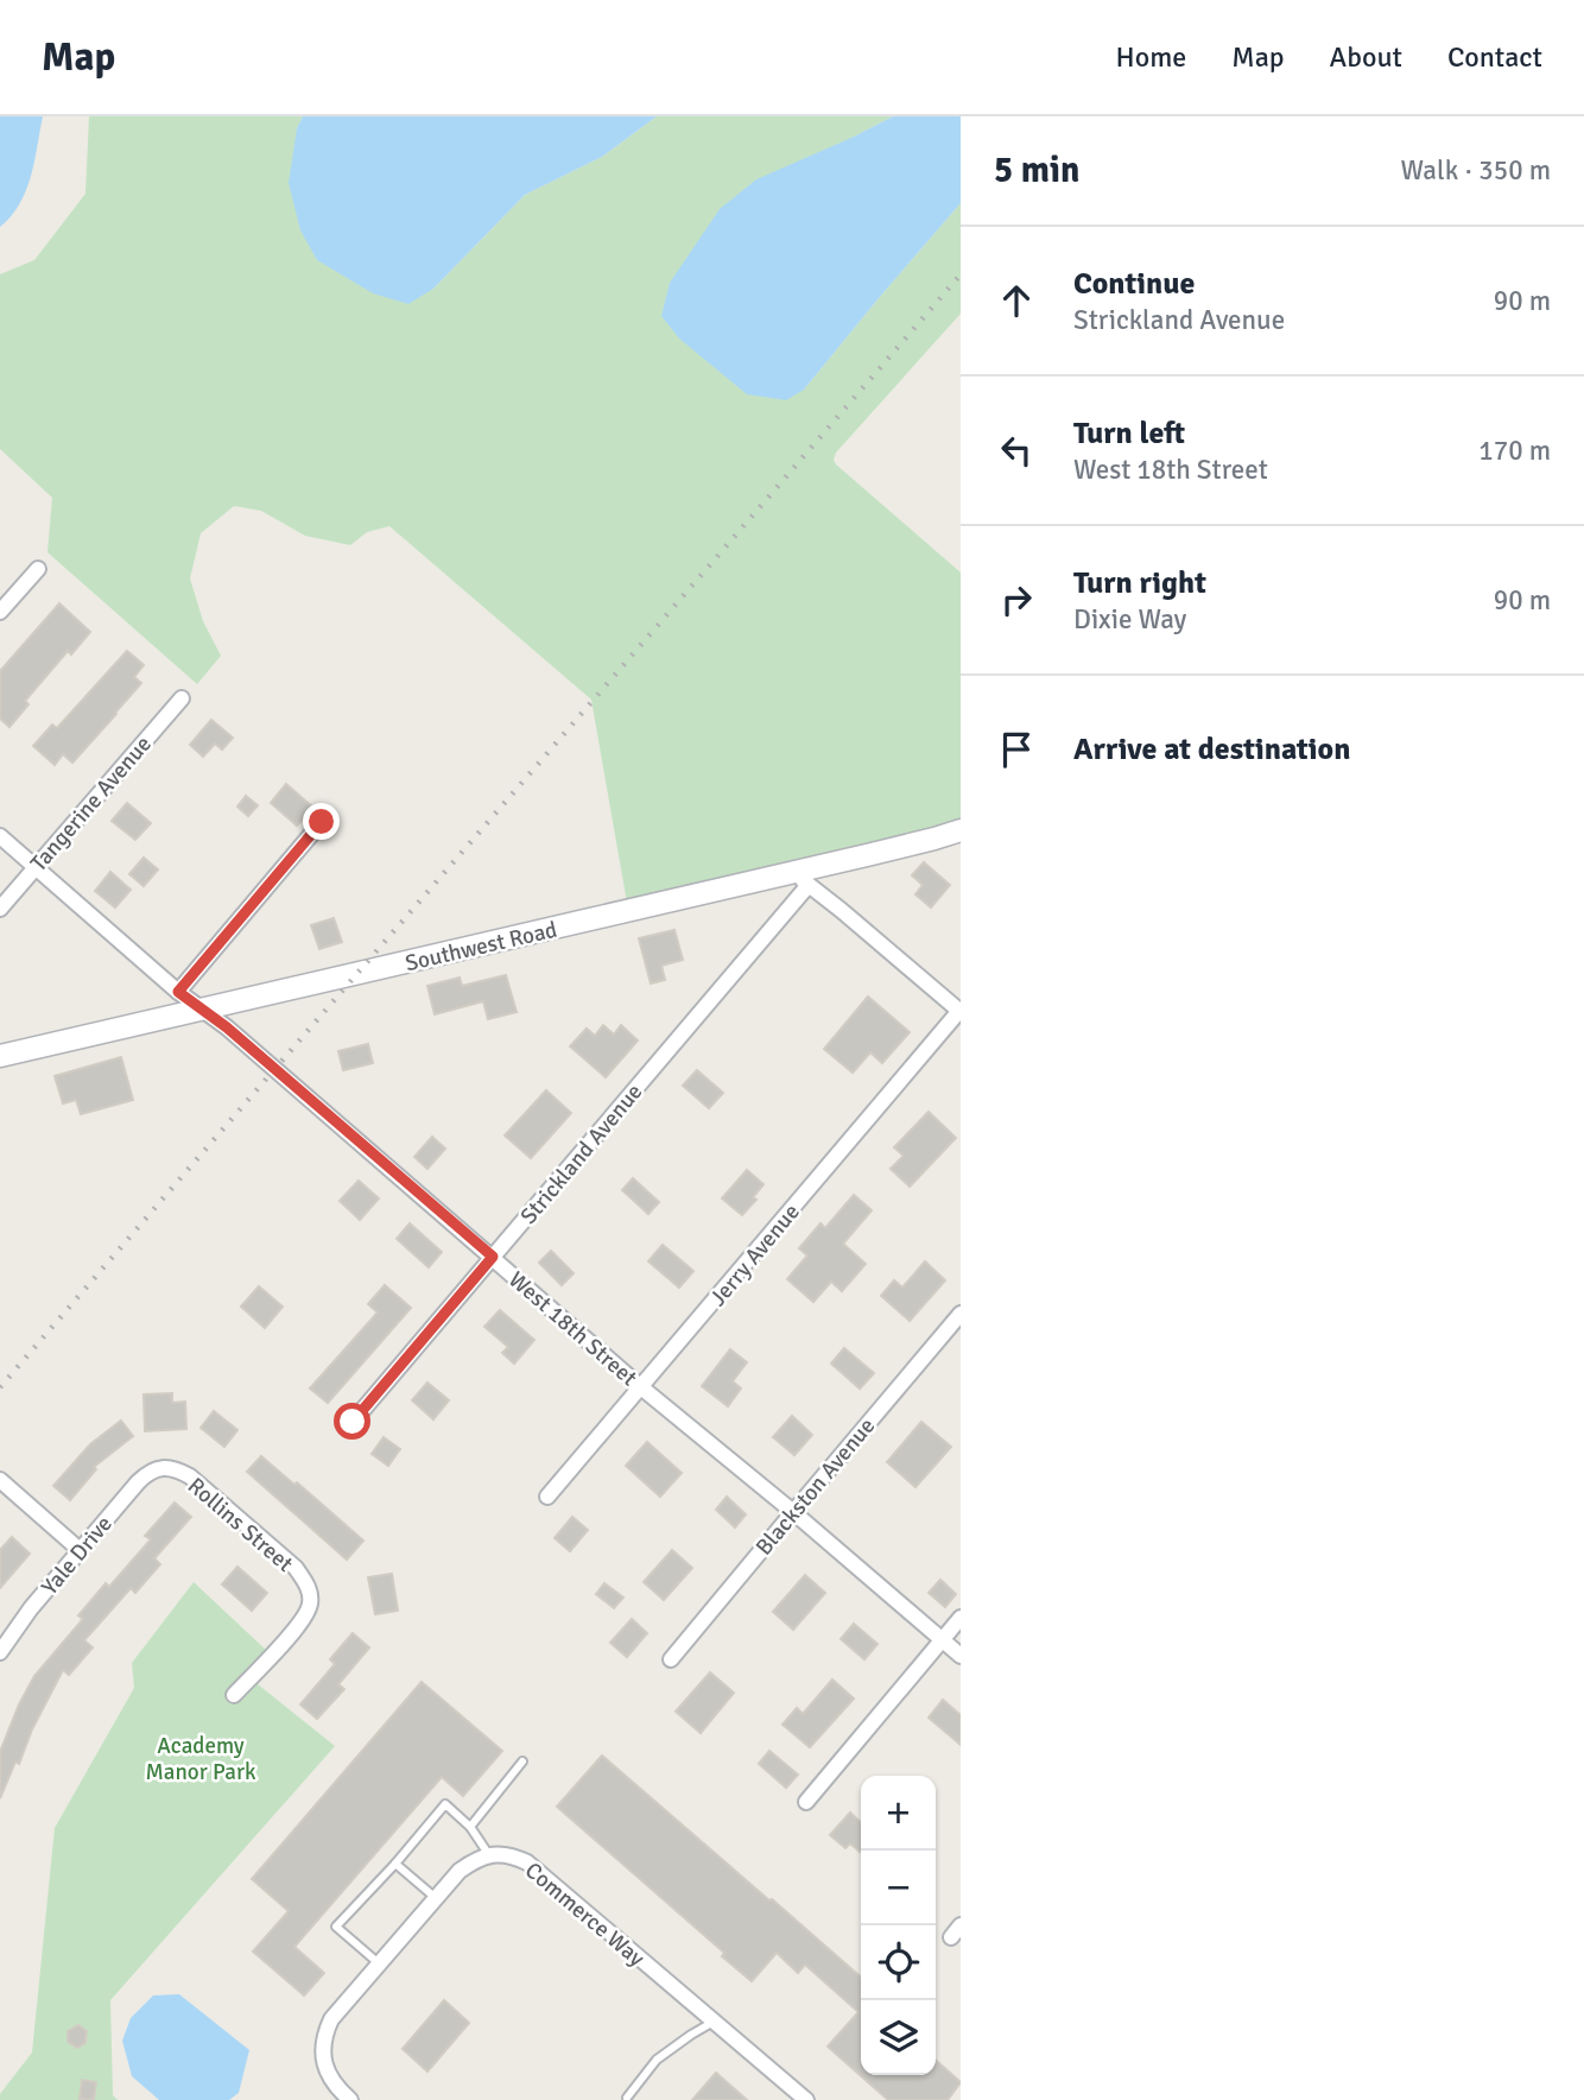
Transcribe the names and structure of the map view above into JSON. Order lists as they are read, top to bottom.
{
  "streets": {
    "street": [
      "Tangerine Avenue",
      "Southwest Road",
      "Strickland Avenue",
      "Jerry Avenue",
      "West 18th Street",
      "Blackston Avenue",
      "Rollins Street",
      "Yale Drive",
      "Commerce Way"
    ]
  },
  "crossings": [
    ["Tangerine Avenue", "West 18th Street"],
    ["Southwest Road", "Strickland Avenue"],
    ["Southwest Road", "West 18th Street"],
    ["Strickland Avenue", "West 18th Street"],
    ["Jerry Avenue", "West 18th Street"],
    ["West 18th Street", "Blackston Avenue"],
    ["Rollins Street", "Yale Drive"]
  ],
  "parks": ["Academy Manor Park"],
  "page": {
    "header": "Map",
    "nav": [
      "Home",
      "Map",
      "About",
      "Contact"
    ],
    "heading": ["5 min", "Walk · 350 m"],
    "list": [
      ["Continue", "Strickland Avenue", "90 m"],
      ["Turn left", "West 18th Street", "170 m"],
      ["Turn right", "Dixie Way", "90 m"],
      "Arrive at destination"
    ],
    "map_buttons": ["+", "−"]
  }
}
